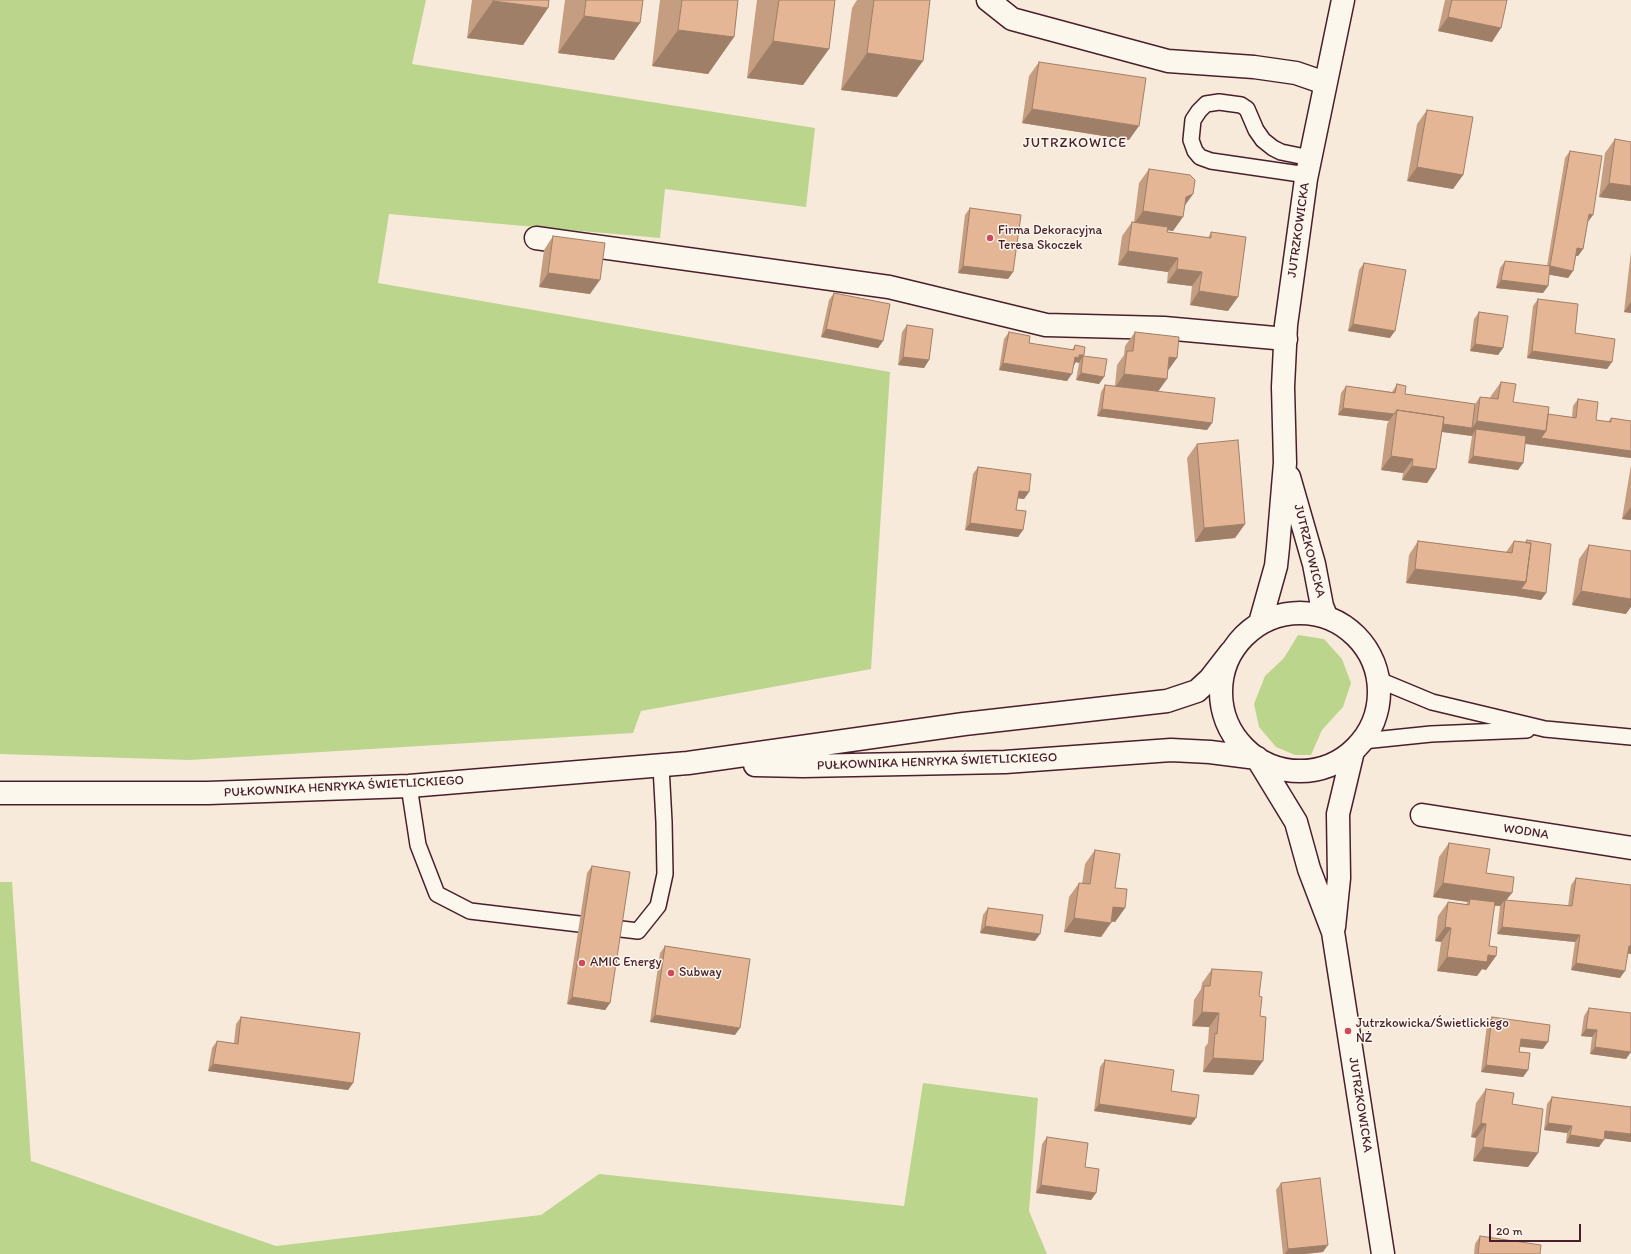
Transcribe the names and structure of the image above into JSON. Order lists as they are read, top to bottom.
{
  "streets": {
    "street": ["JUTRZKOWICKA", "PUŁKOWNIKA HENRYKA ŚWIETLICKIEGO", "WODNA"]
  },
  "crossings": [
    ["JUTRZKOWICKA", "PUŁKOWNIKA HENRYKA ŚWIETLICKIEGO"]
  ],
  "districts": ["JUTRZKOWICE"],
  "places": [
    "Firma Dekoracyjna Teresa Skoczek",
    "AMIC Energy",
    "Subway",
    "Jutrzkowicka/Świetlickiego NŻ"
  ],
  "scale_bar": "20 m"
}
